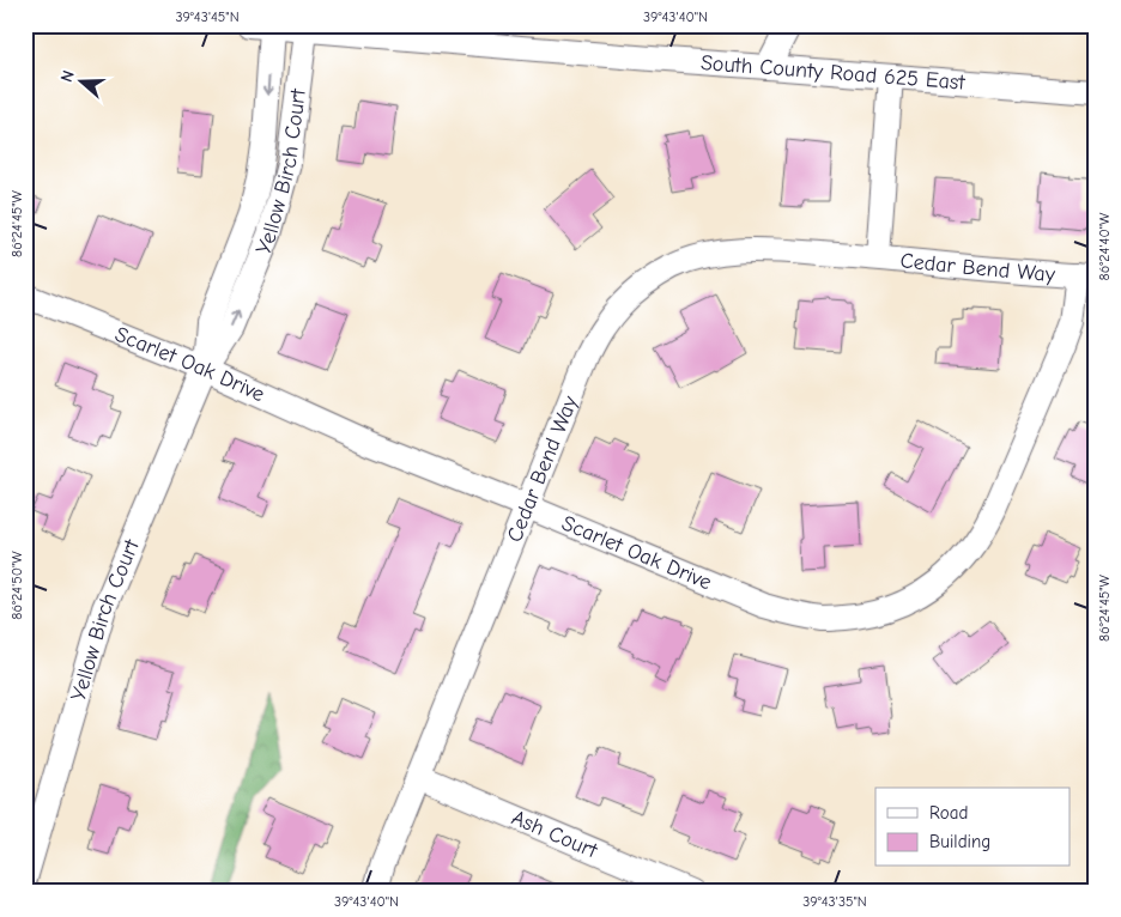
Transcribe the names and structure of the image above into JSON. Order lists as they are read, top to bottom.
{
  "streets": {
    "street": [
      "South County Road 625 East",
      "Yellow Birch Court",
      "Cedar Bend Way",
      "Scarlet Oak Drive",
      "Ash Court"
    ]
  },
  "crossings": [
    ["South County Road 625 East", "Yellow Birch Court"],
    ["South County Road 625 East", "Cedar Bend Way"],
    ["Yellow Birch Court", "Scarlet Oak Drive"],
    ["Cedar Bend Way", "Scarlet Oak Drive"],
    ["Cedar Bend Way", "Ash Court"]
  ],
  "legend": ["Road", "Building"],
  "north": "left",
  "coordinates": [
    "39°43'45\"N",
    "39°43'40\"N",
    "86°24'45\"W",
    "86°24'40\"W",
    "86°24'50\"W",
    "39°43'35\"N"
  ]
}
